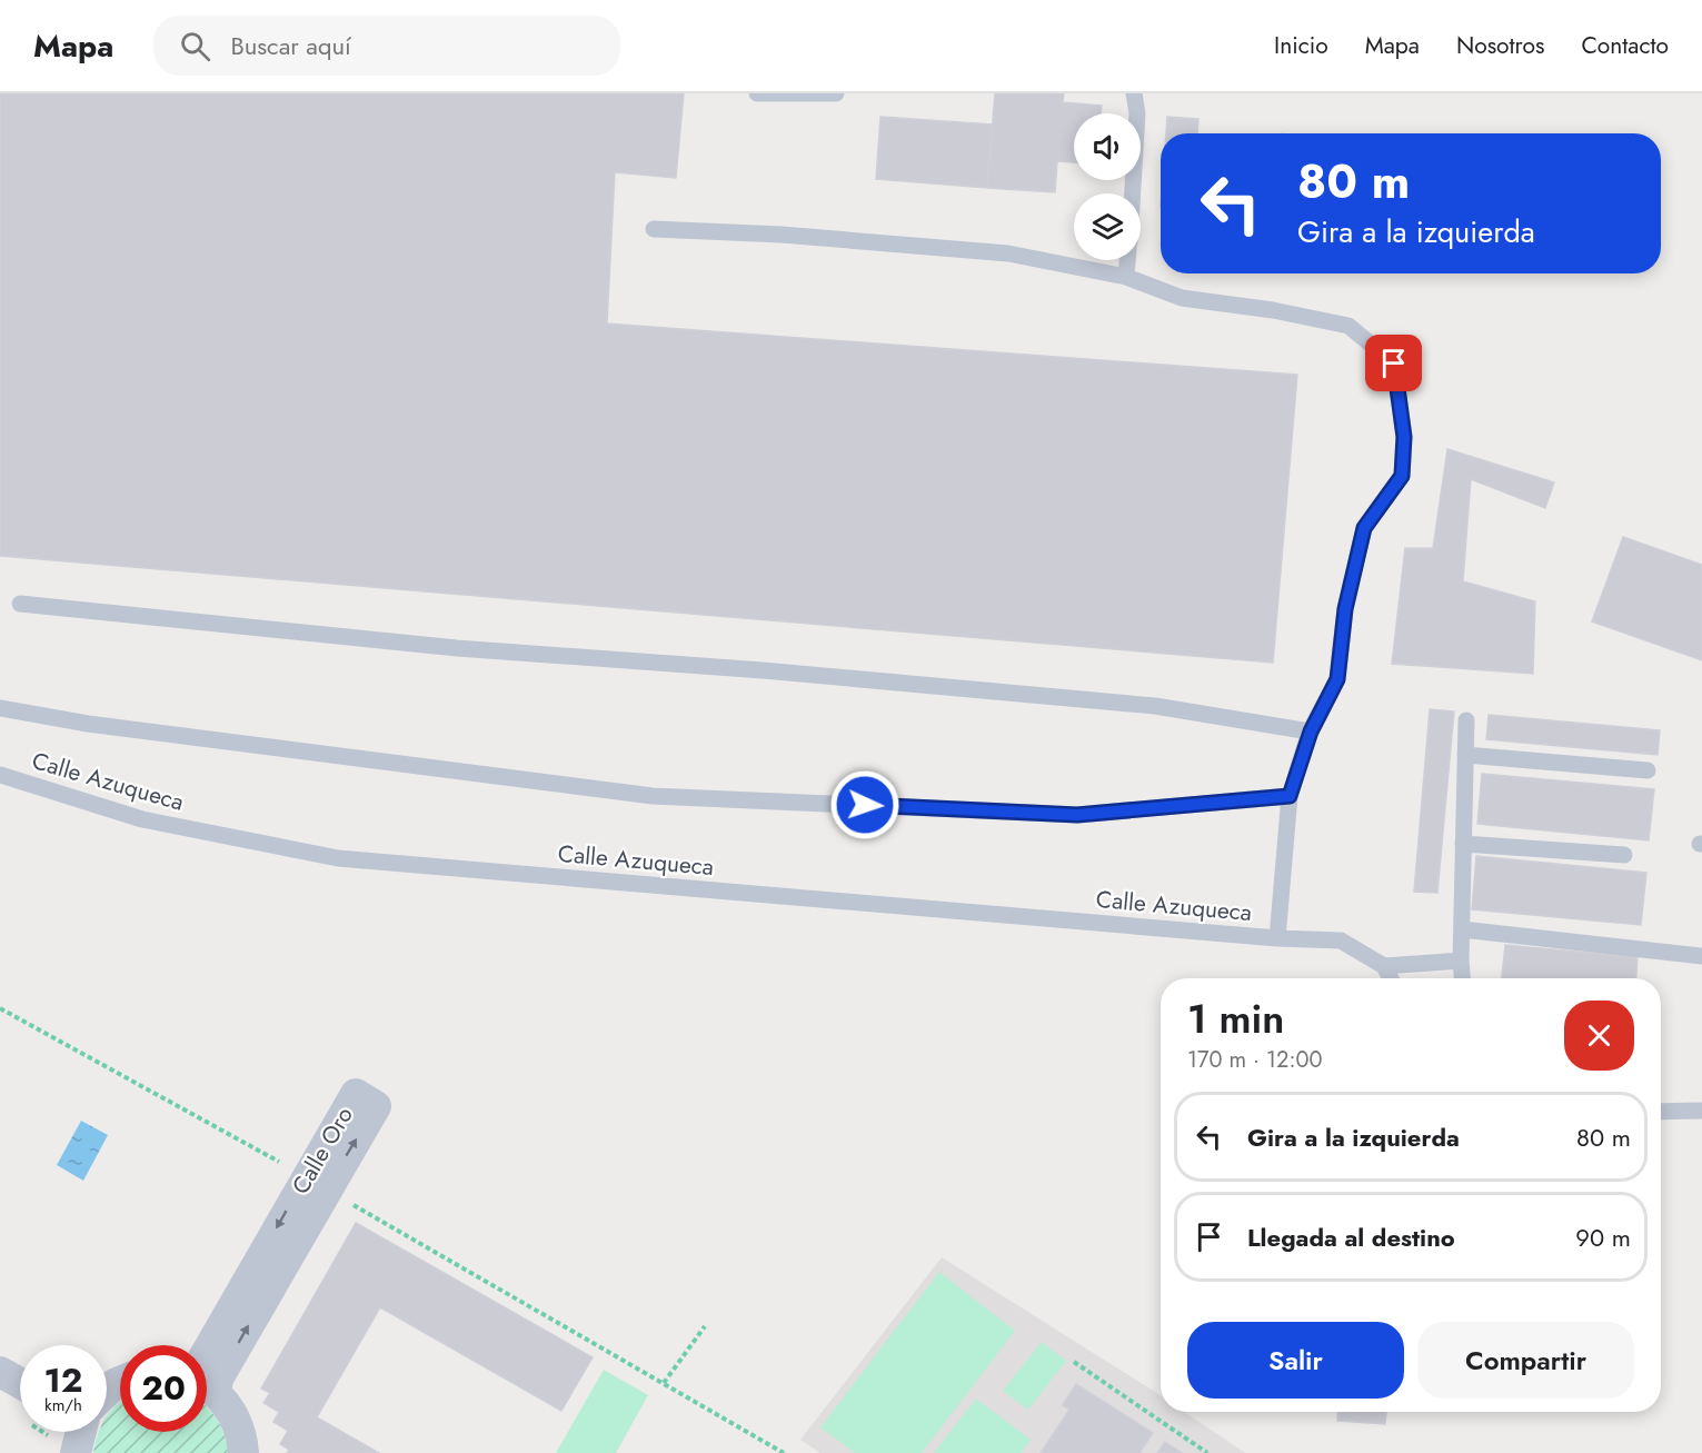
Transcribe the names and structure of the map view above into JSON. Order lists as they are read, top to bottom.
{
  "streets": {
    "street": ["Calle Oro"],
    "lane": ["Calle Azuqueca"]
  },
  "page": {
    "header": "Mapa",
    "search": "Buscar aquí",
    "nav": [
      "Inicio",
      "Mapa",
      "Nosotros",
      "Contacto"
    ],
    "turn": ["80 m", "Gira a la izquierda"],
    "heading": ["1 min", "170 m · 12:00"],
    "list": [
      {
        "name": "Gira a la izquierda",
        "value": "80 m"
      },
      {
        "name": "Llegada al destino",
        "value": "90 m"
      }
    ],
    "buttons": ["Salir", "Compartir"],
    "speed": "12 km/h",
    "limit": "20"
  }
}
